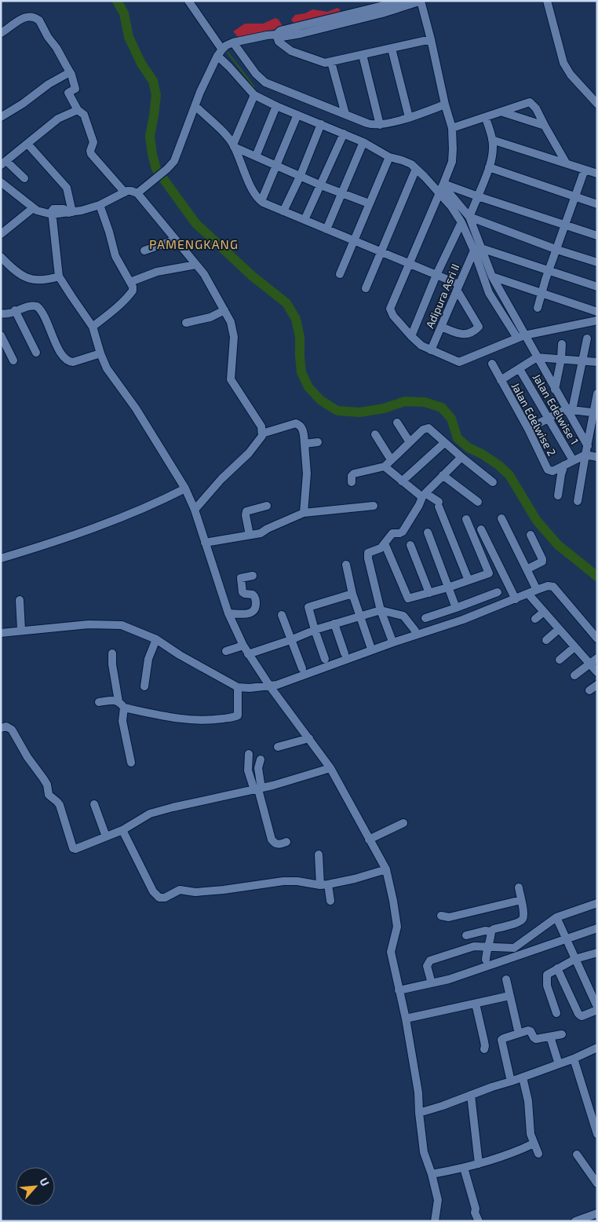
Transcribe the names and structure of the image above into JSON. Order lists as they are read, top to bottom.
{
  "streets": {
    "street": ["Adipura Asri II", "Jalan Edelwise 1", "Jalan Edelwise 2"]
  },
  "crossings": [
    ["Jalan Edelwise 1", "Jalan Edelwise 2"]
  ],
  "districts": ["PAMENGKANG"],
  "north": "top right"
}
